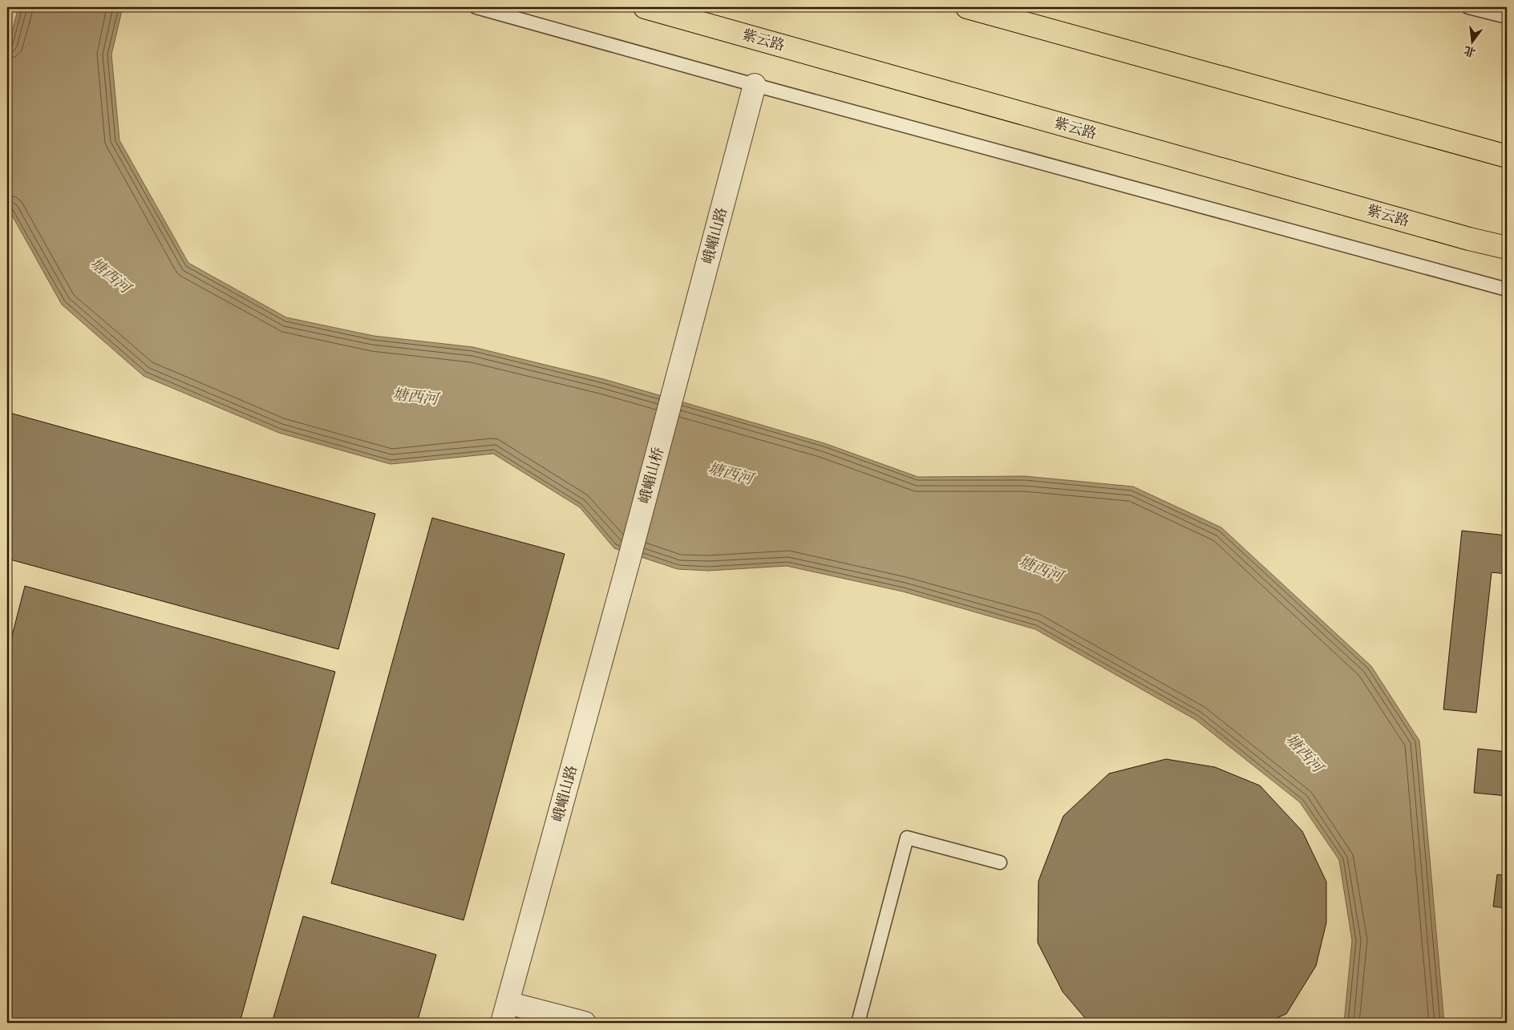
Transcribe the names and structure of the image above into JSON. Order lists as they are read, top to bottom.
{
  "streets": {
    "main road": ["紫云路"],
    "street": ["峨嵋山路", "峨嵋山桥"]
  },
  "crossings": [
    ["峨嵋山路", "峨嵋山桥"]
  ],
  "water": ["塘西河"],
  "north": "bottom"
}
